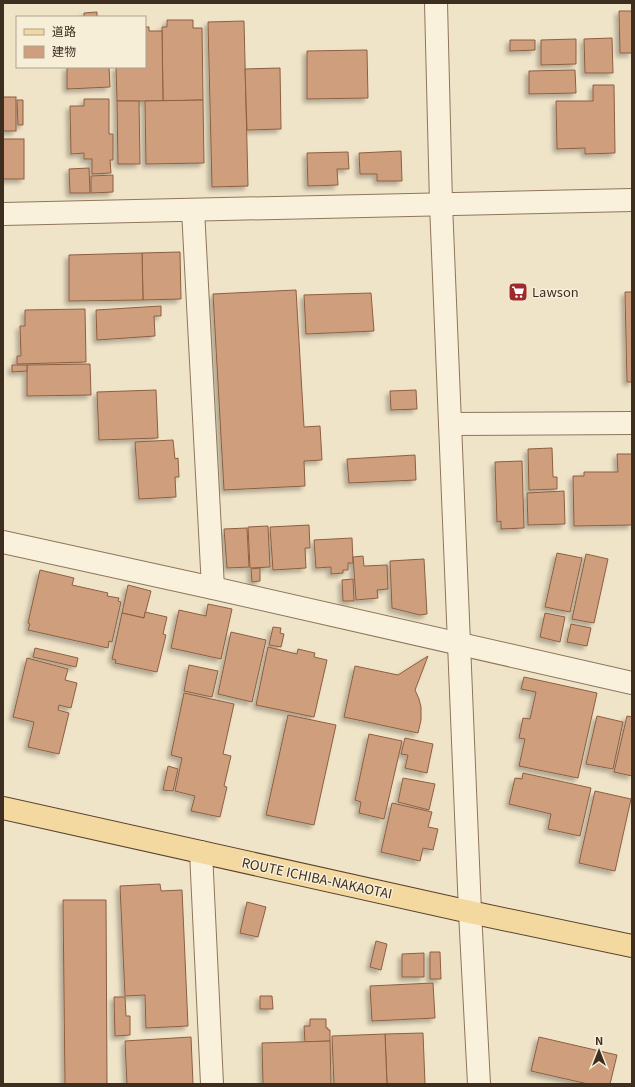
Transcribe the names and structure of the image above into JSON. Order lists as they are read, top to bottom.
{
  "streets": {
    "main road": ["ROUTE ICHIBA-NAKAOTAI"]
  },
  "places": {
    "supermarket": ["Lawson"]
  },
  "legend": ["道路", "建物"],
  "north": "top"
}
